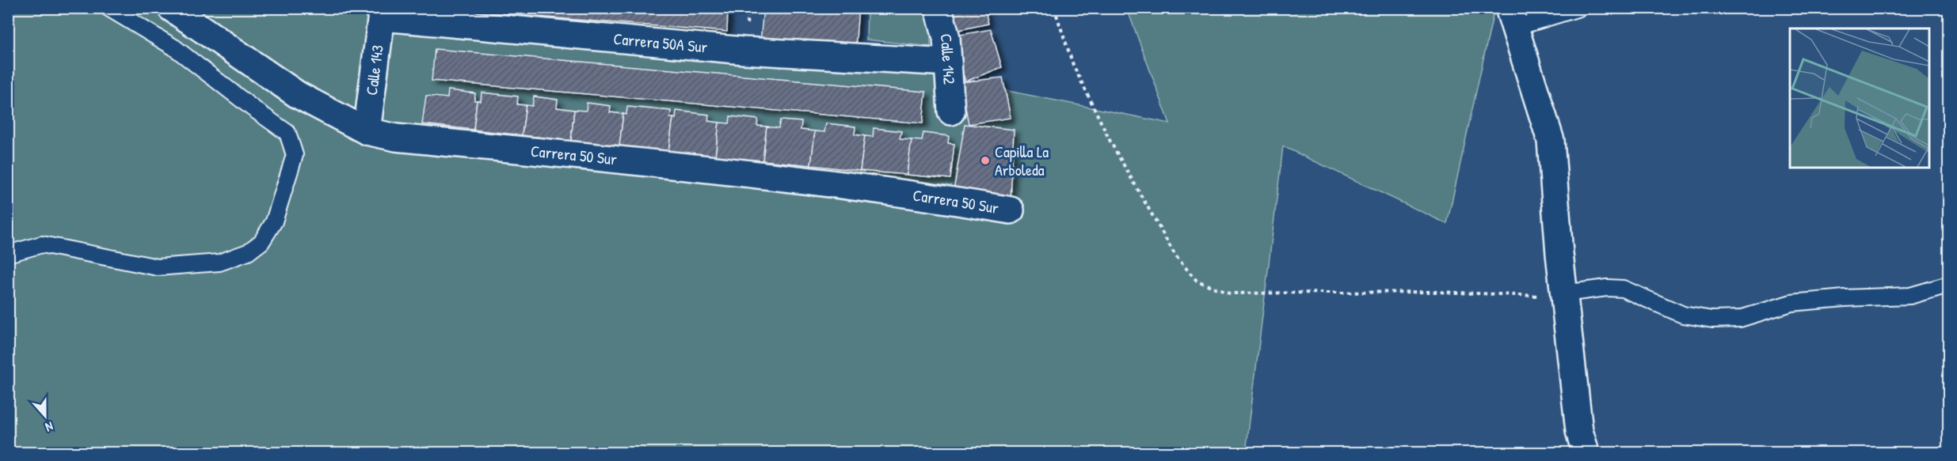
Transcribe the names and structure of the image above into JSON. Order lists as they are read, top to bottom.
{
  "streets": {
    "street": [
      "Carrera 50A Sur",
      "Calle 142",
      "Calle 143",
      "Carrera 50 Sur"
    ]
  },
  "crossings": [
    ["Carrera 50A Sur", "Calle 142"],
    ["Carrera 50A Sur", "Calle 143"],
    ["Calle 143", "Carrera 50 Sur"]
  ],
  "places": ["Capilla La Arboleda"],
  "north": "bottom"
}
